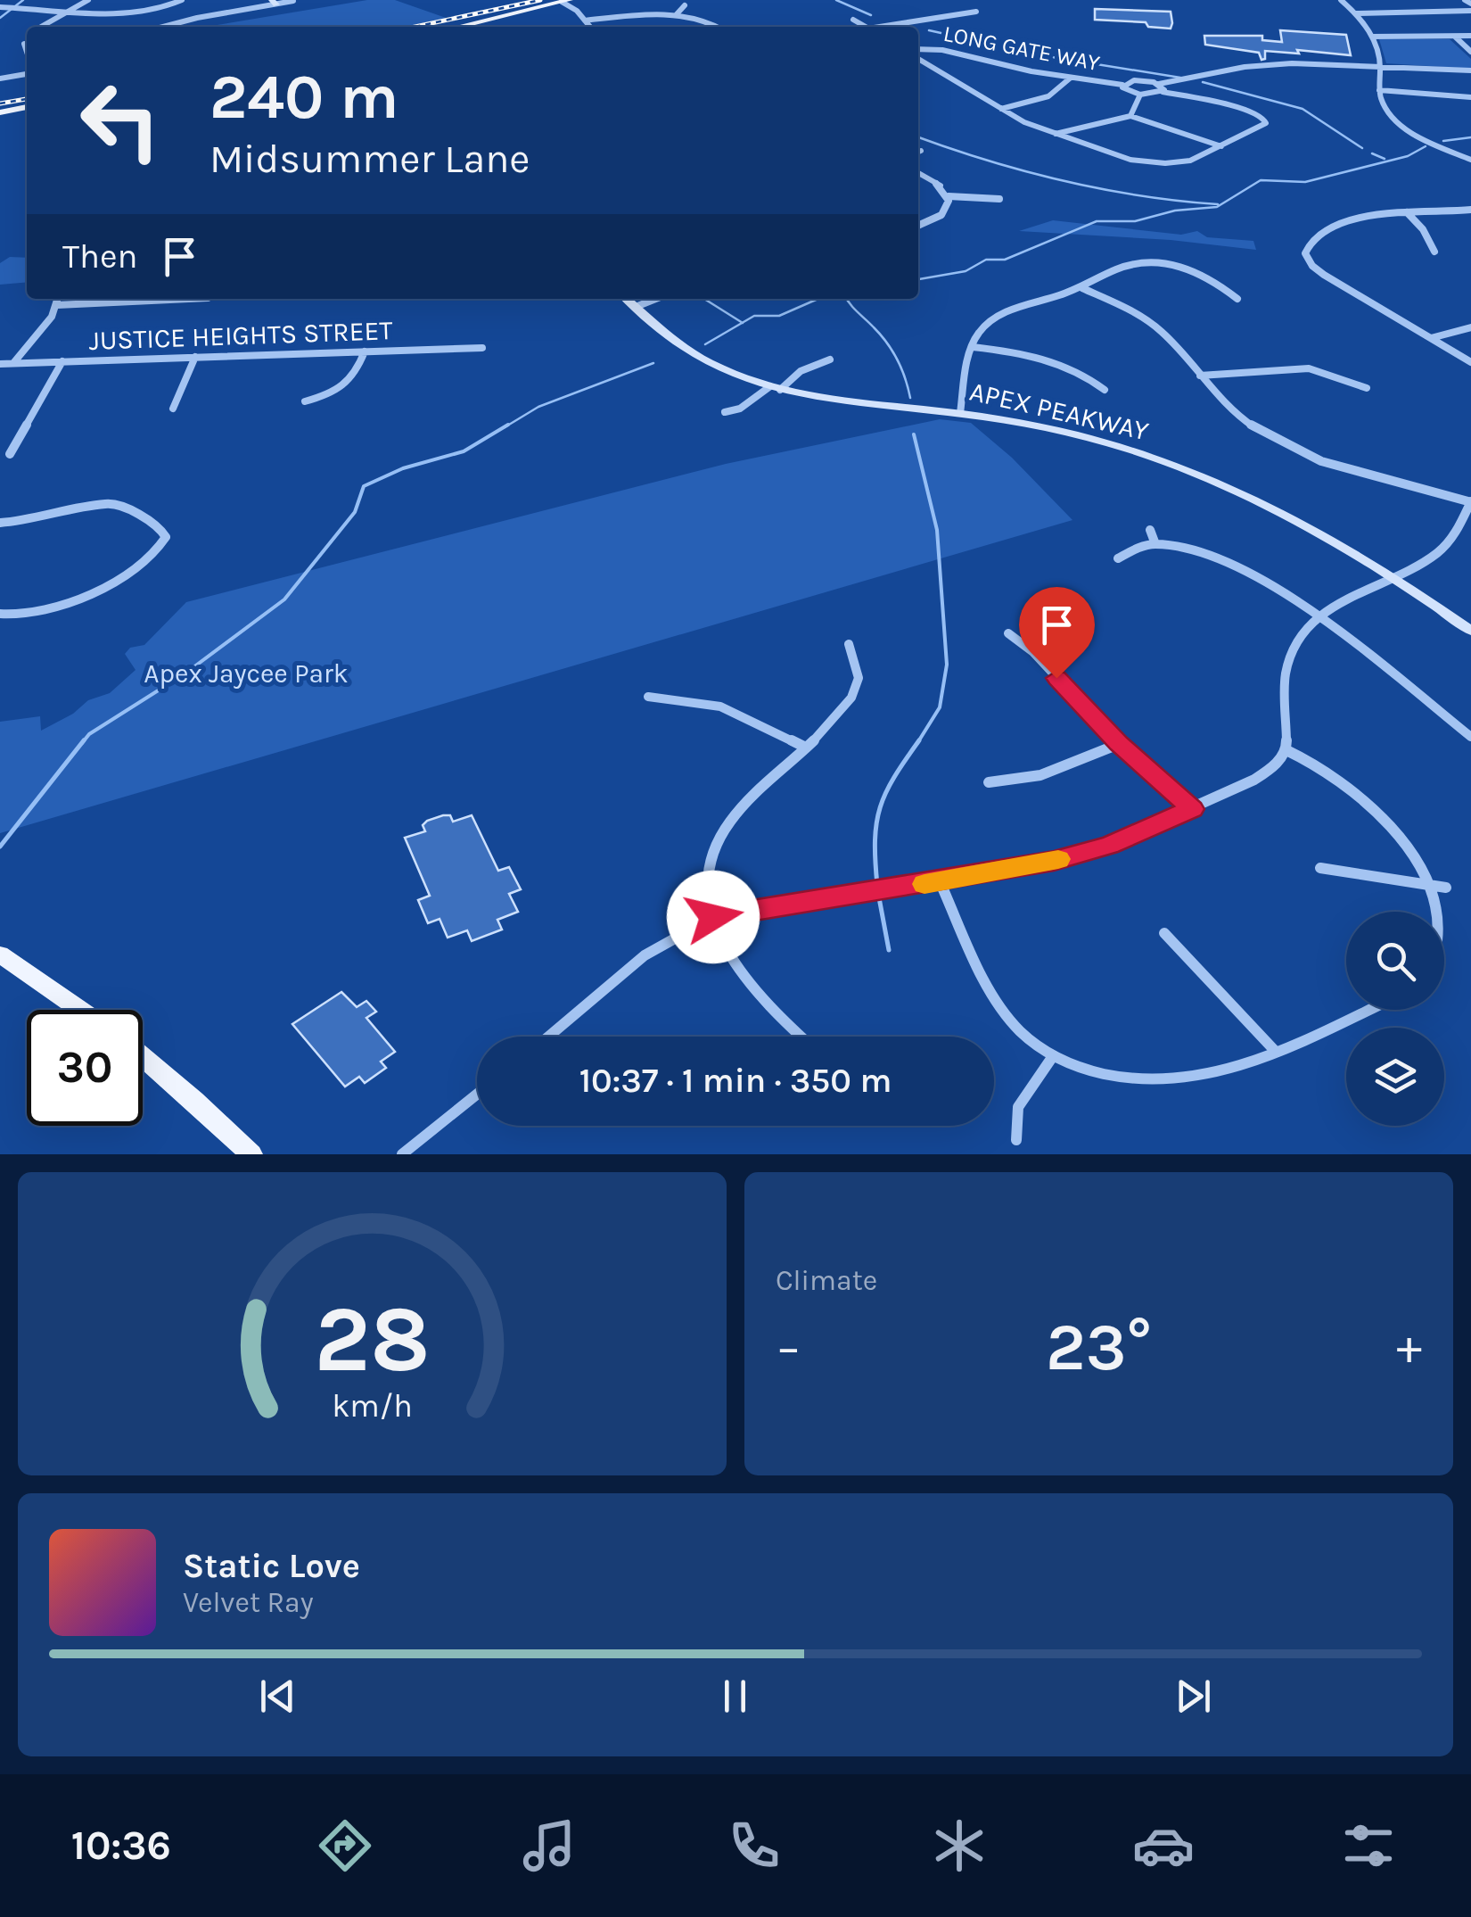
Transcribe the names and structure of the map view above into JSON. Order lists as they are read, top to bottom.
{
  "streets": {
    "main road": ["APEX PEAKWAY"],
    "street": ["LONG GATE WAY", "JUSTICE HEIGHTS STREET"]
  },
  "parks": ["Apex Jaycee Park"],
  "page": {
    "turn": ["240 m", "Midsummer Lane"],
    "then": "Then",
    "limit": "30",
    "trip": "10:37 · 1 min · 350 m",
    "tile": "Climate",
    "heat": ["−", "23°", "+"],
    "song": ["Static Love", "Velvet Ray"],
    "tabs": "10:36",
    "gauge": ["28", "km/h"]
  }
}
